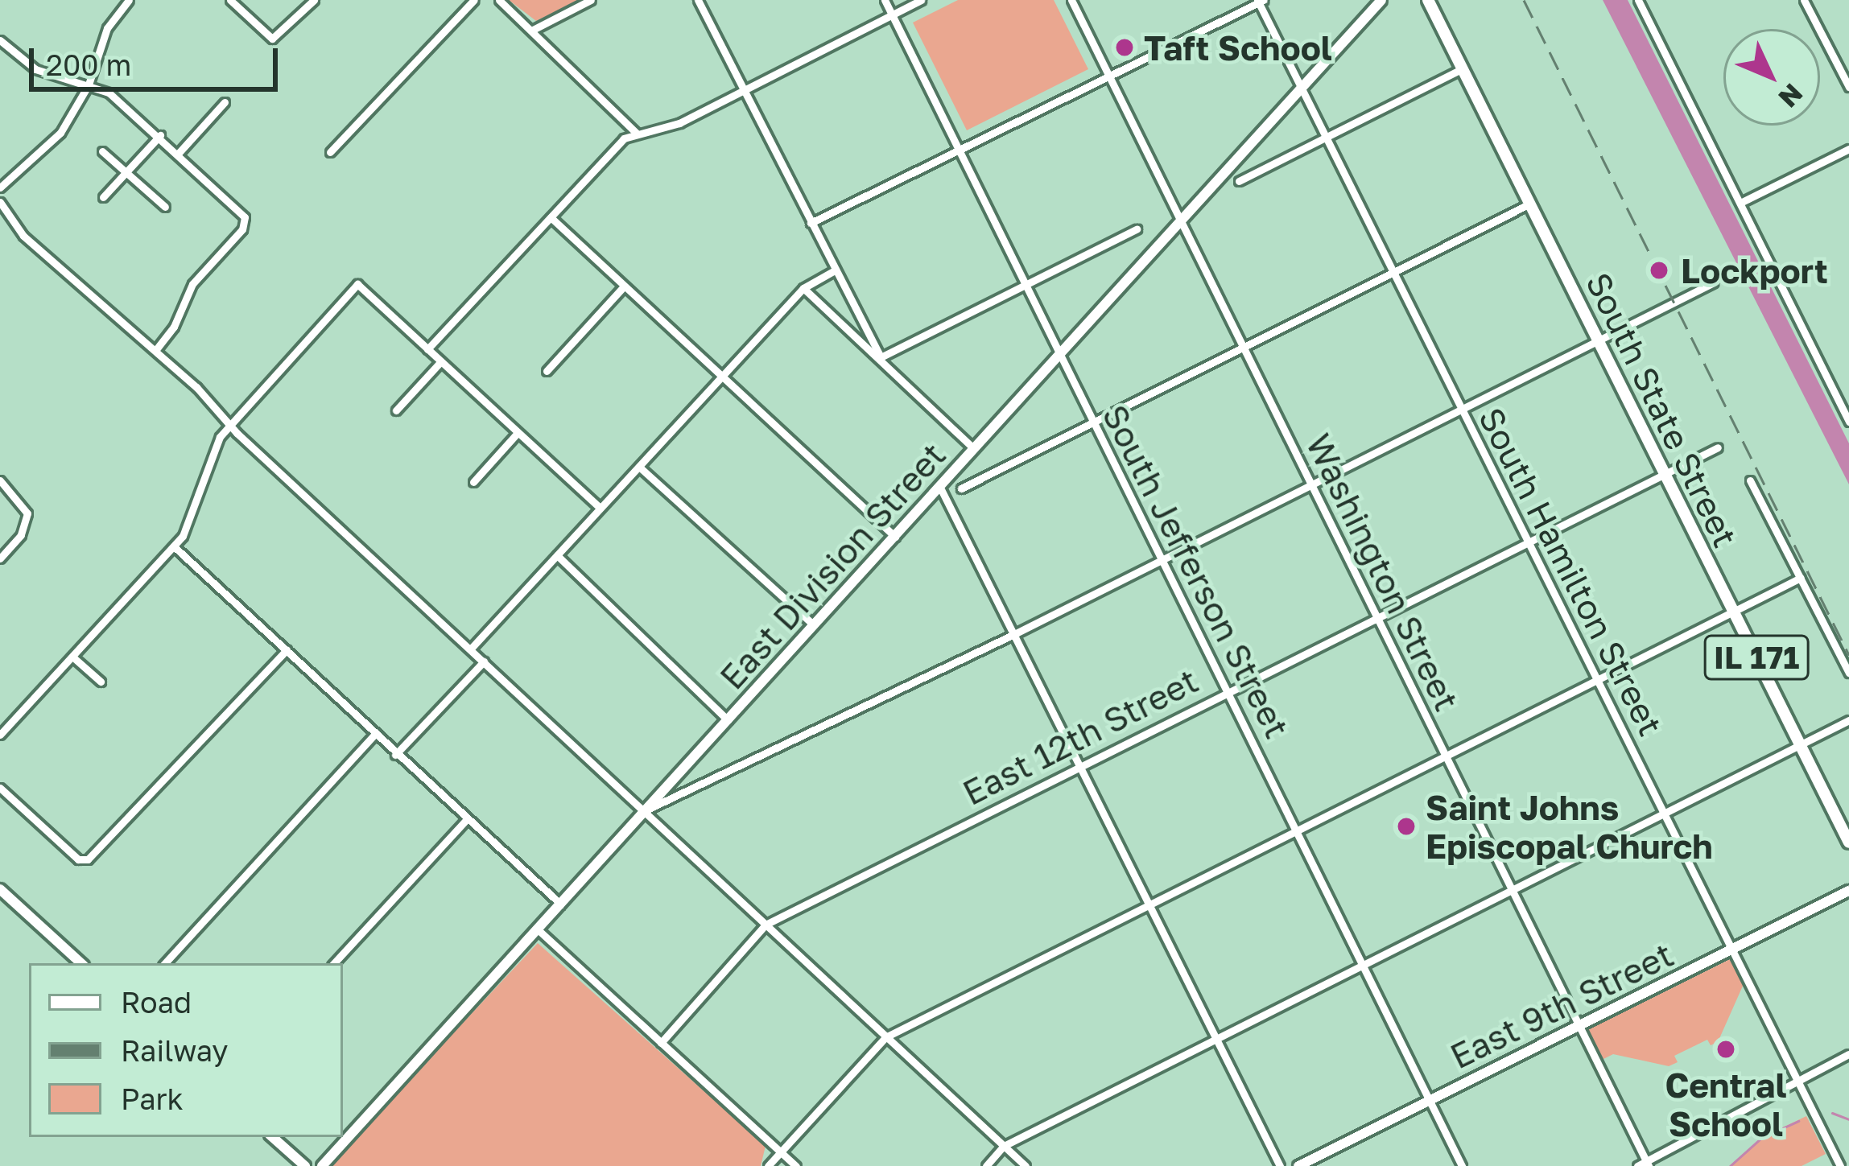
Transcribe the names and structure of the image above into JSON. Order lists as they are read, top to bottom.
{
  "streets": {
    "main road": ["South State Street", "IL 171"],
    "street": [
      "East Division Street",
      "South Jefferson Street",
      "South Hamilton Street",
      "Washington Street",
      "East 12th Street",
      "East 9th Street"
    ]
  },
  "crossings": [
    ["South State Street", "East 12th Street"],
    ["East Division Street", "South Jefferson Street"],
    ["East Division Street", "South Hamilton Street"],
    ["East Division Street", "Washington Street"],
    ["South Jefferson Street", "East 12th Street"],
    ["South Jefferson Street", "East 9th Street"],
    ["South Hamilton Street", "East 12th Street"],
    ["South Hamilton Street", "East 9th Street"],
    ["Washington Street", "East 12th Street"],
    ["Washington Street", "East 9th Street"]
  ],
  "places": [
    "Taft School",
    "Lockport",
    "Saint Johns Episcopal Church",
    "Central School"
  ],
  "legend": ["Road", "Railway", "Park"],
  "scale_bar": "200 m",
  "north": "bottom right"
}
